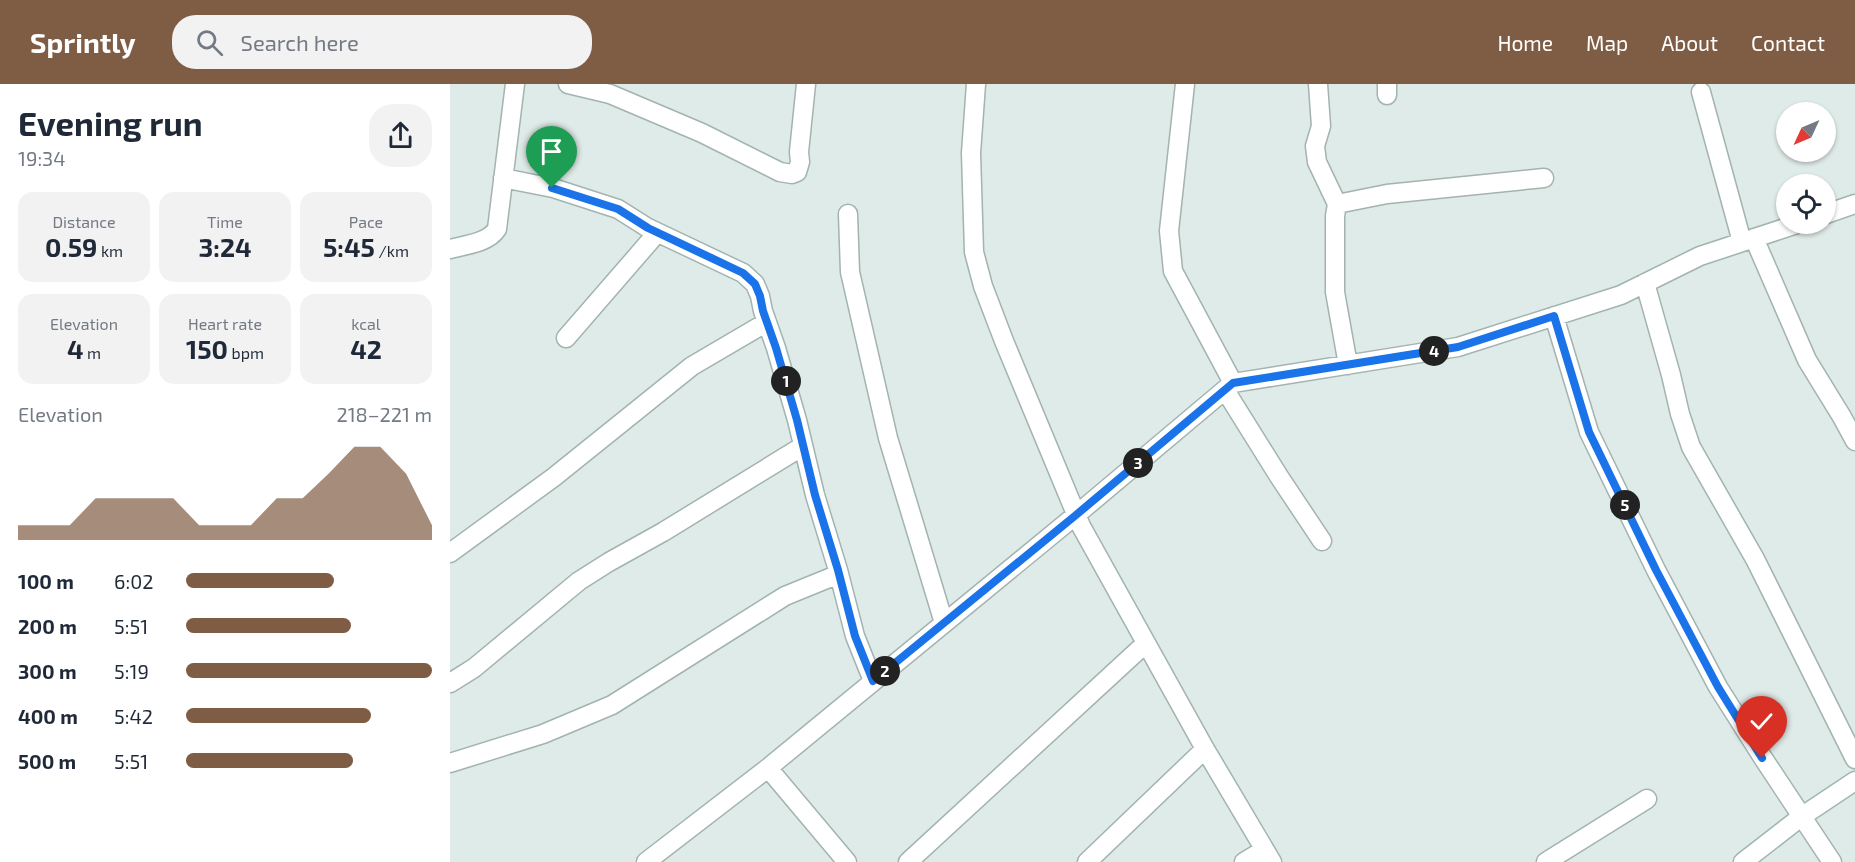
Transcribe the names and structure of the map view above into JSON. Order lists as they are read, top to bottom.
{
  "north": "bottom left",
  "page": {
    "header": "Sprintly",
    "search": "Search here",
    "nav": [
      "Home",
      "Map",
      "About",
      "Contact"
    ],
    "heading": ["Evening run", "19:34"],
    "stats": [
      ["Distance", "0.59 km"],
      ["Time", "3:24"],
      ["Pace", "5:45 /km"],
      ["Elevation", "4 m"],
      ["Heart rate", "150 bpm"],
      ["kcal", "42"]
    ],
    "pins": [
      "4",
      "1",
      "3",
      "5",
      "2"
    ],
    "chart": ["Elevation", "218–221 m"],
    "list": [
      {
        "name": "100 m",
        "note": "6:02"
      },
      {
        "name": "200 m",
        "note": "5:51"
      },
      {
        "name": "300 m",
        "note": "5:19"
      },
      {
        "name": "400 m",
        "note": "5:42"
      },
      {
        "name": "500 m",
        "note": "5:51"
      }
    ]
  }
}
